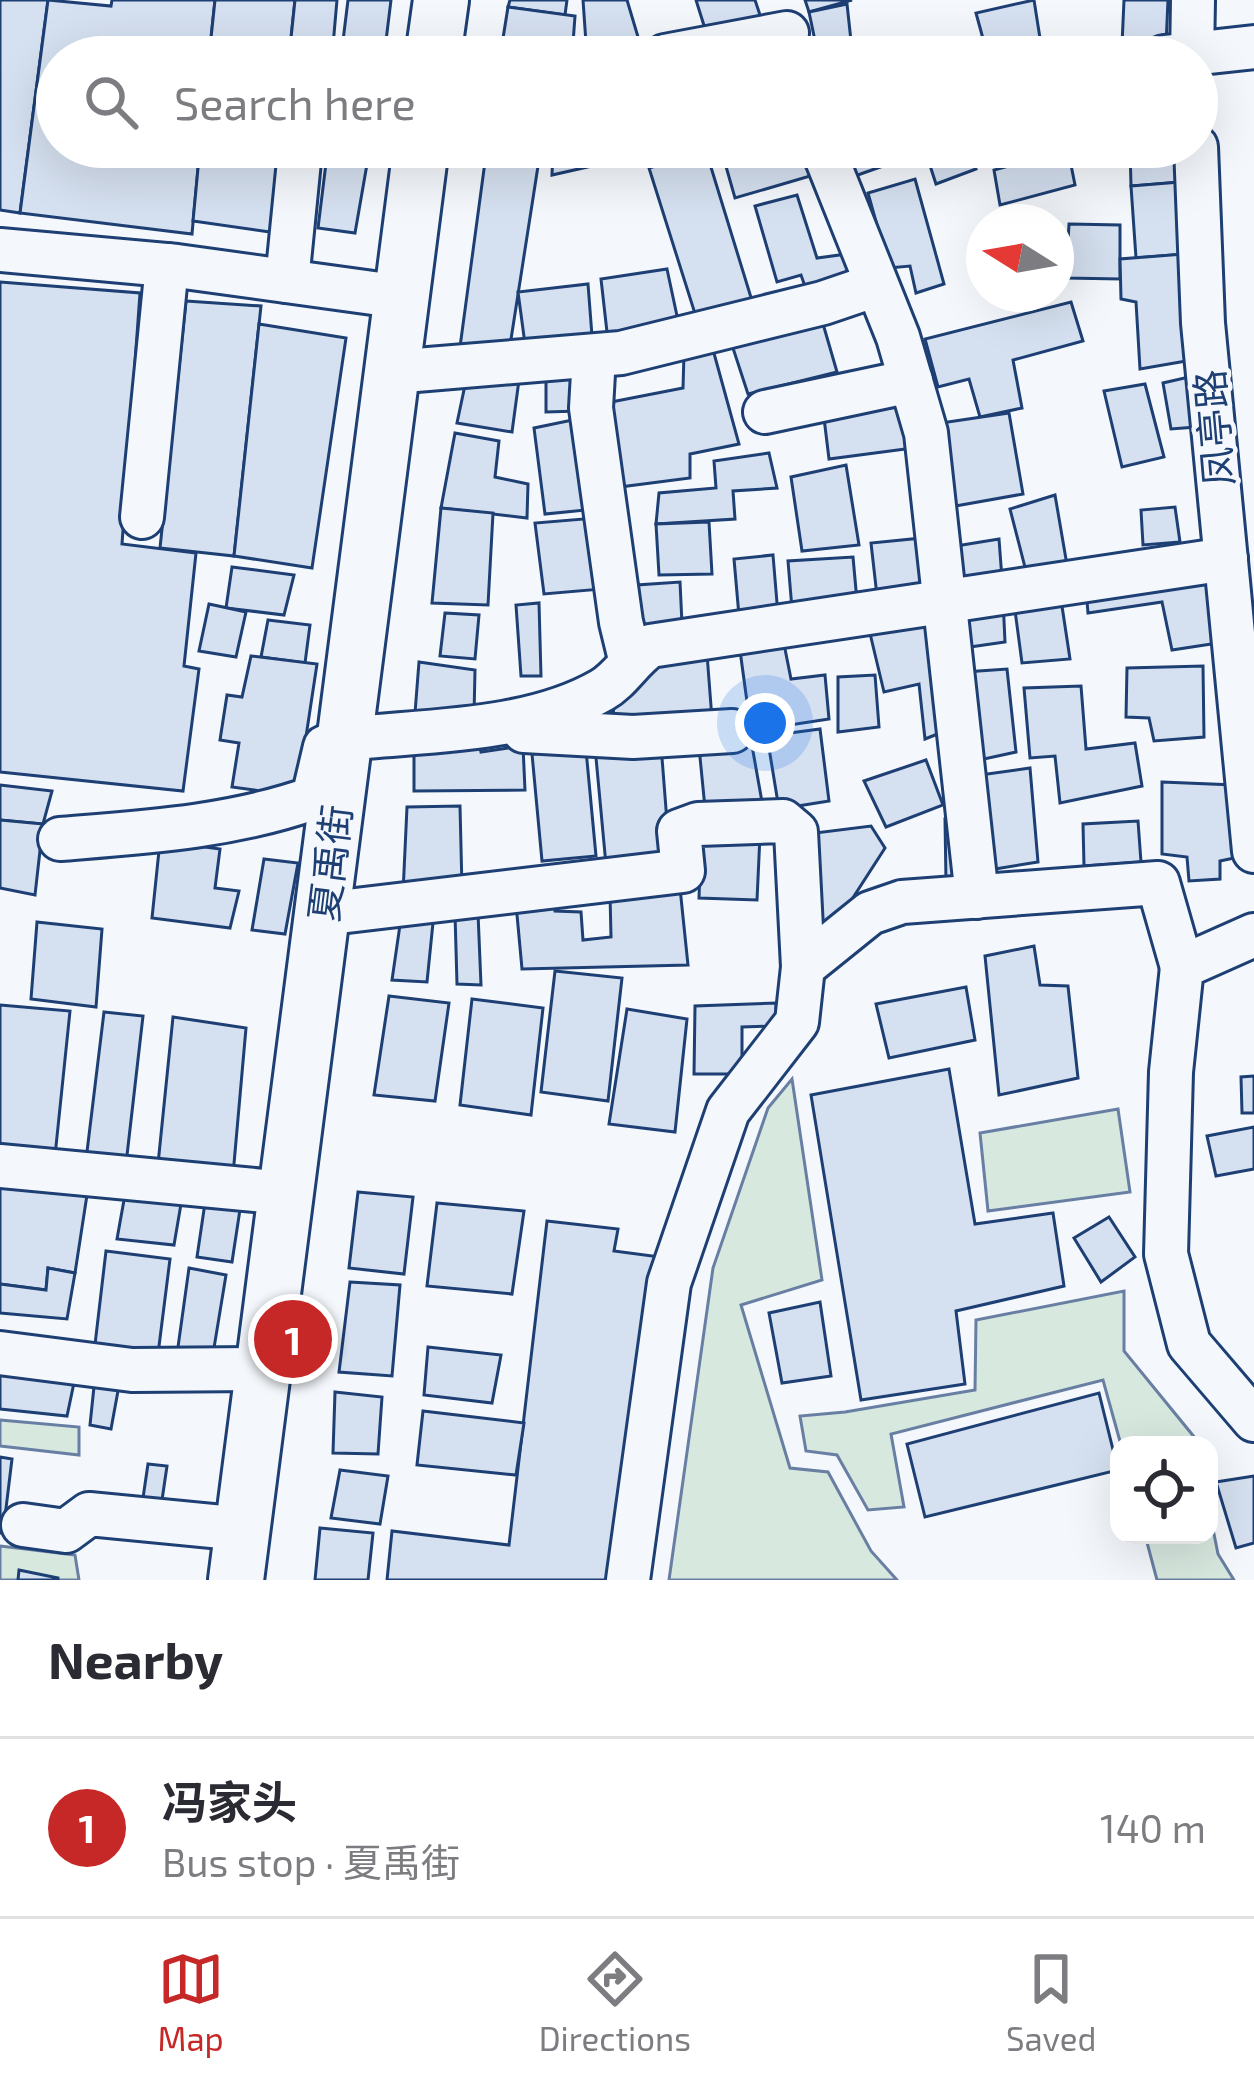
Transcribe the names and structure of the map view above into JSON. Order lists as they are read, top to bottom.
{
  "streets": {
    "main road": ["夏禹街"],
    "street": ["凤亭路"]
  },
  "north": "left",
  "page": {
    "search": "Search here",
    "pins": "1",
    "heading": "Nearby",
    "list": [
      {
        "mark": "1",
        "name": "冯家头",
        "note": "Bus stop · 夏禹街",
        "value": "140 m"
      }
    ],
    "nav": ["Map", "Directions", "Saved"]
  }
}
